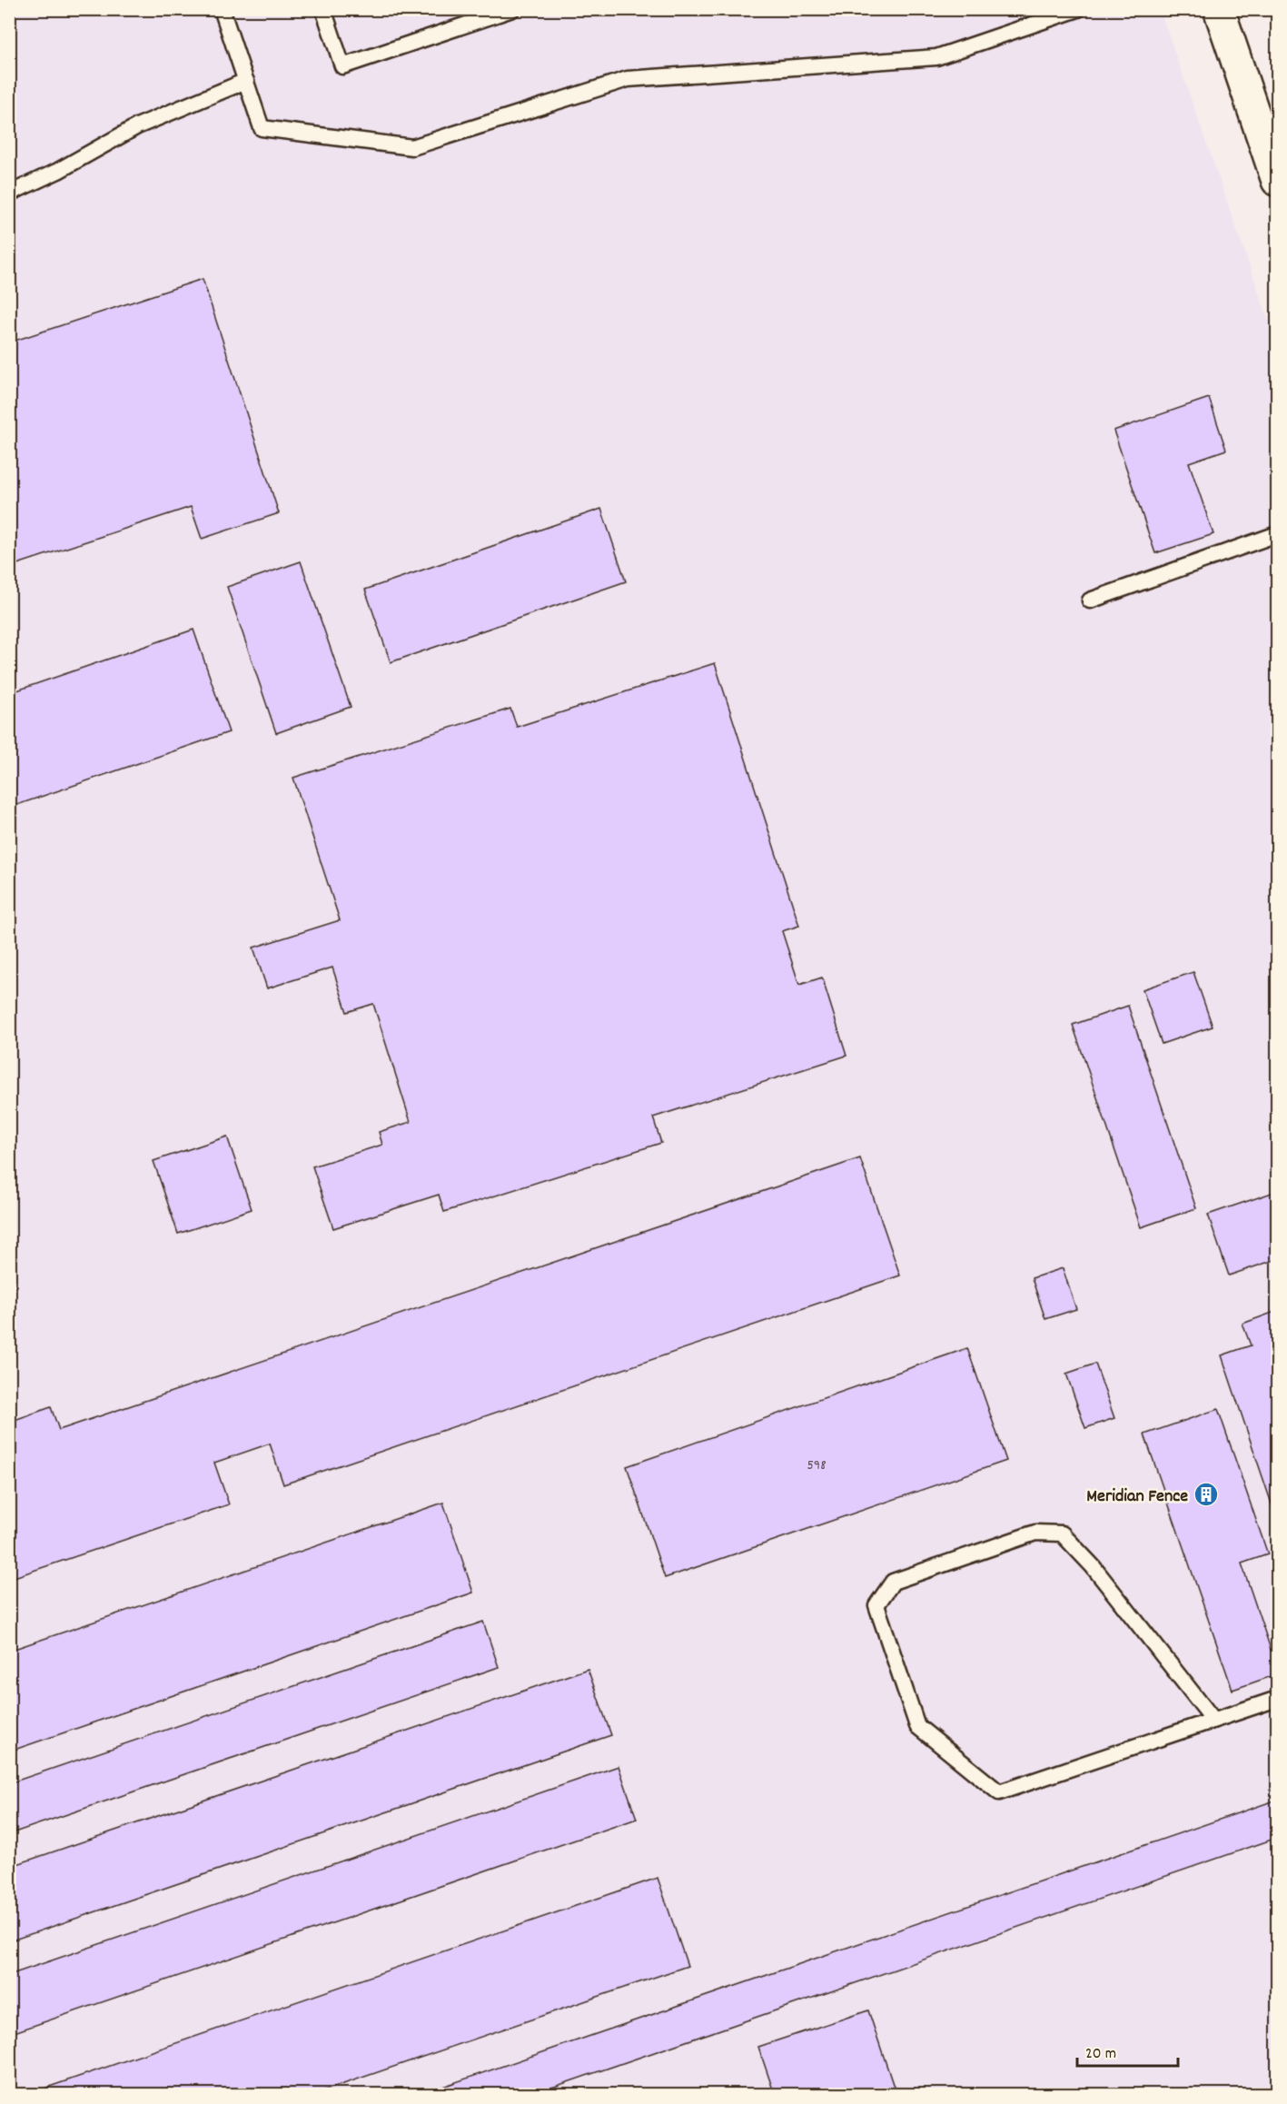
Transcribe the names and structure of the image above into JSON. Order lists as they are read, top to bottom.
{
  "places": {
    "building": ["Meridian Fence"]
  },
  "house_numbers": ["598"],
  "scale_bar": "20 m"
}
